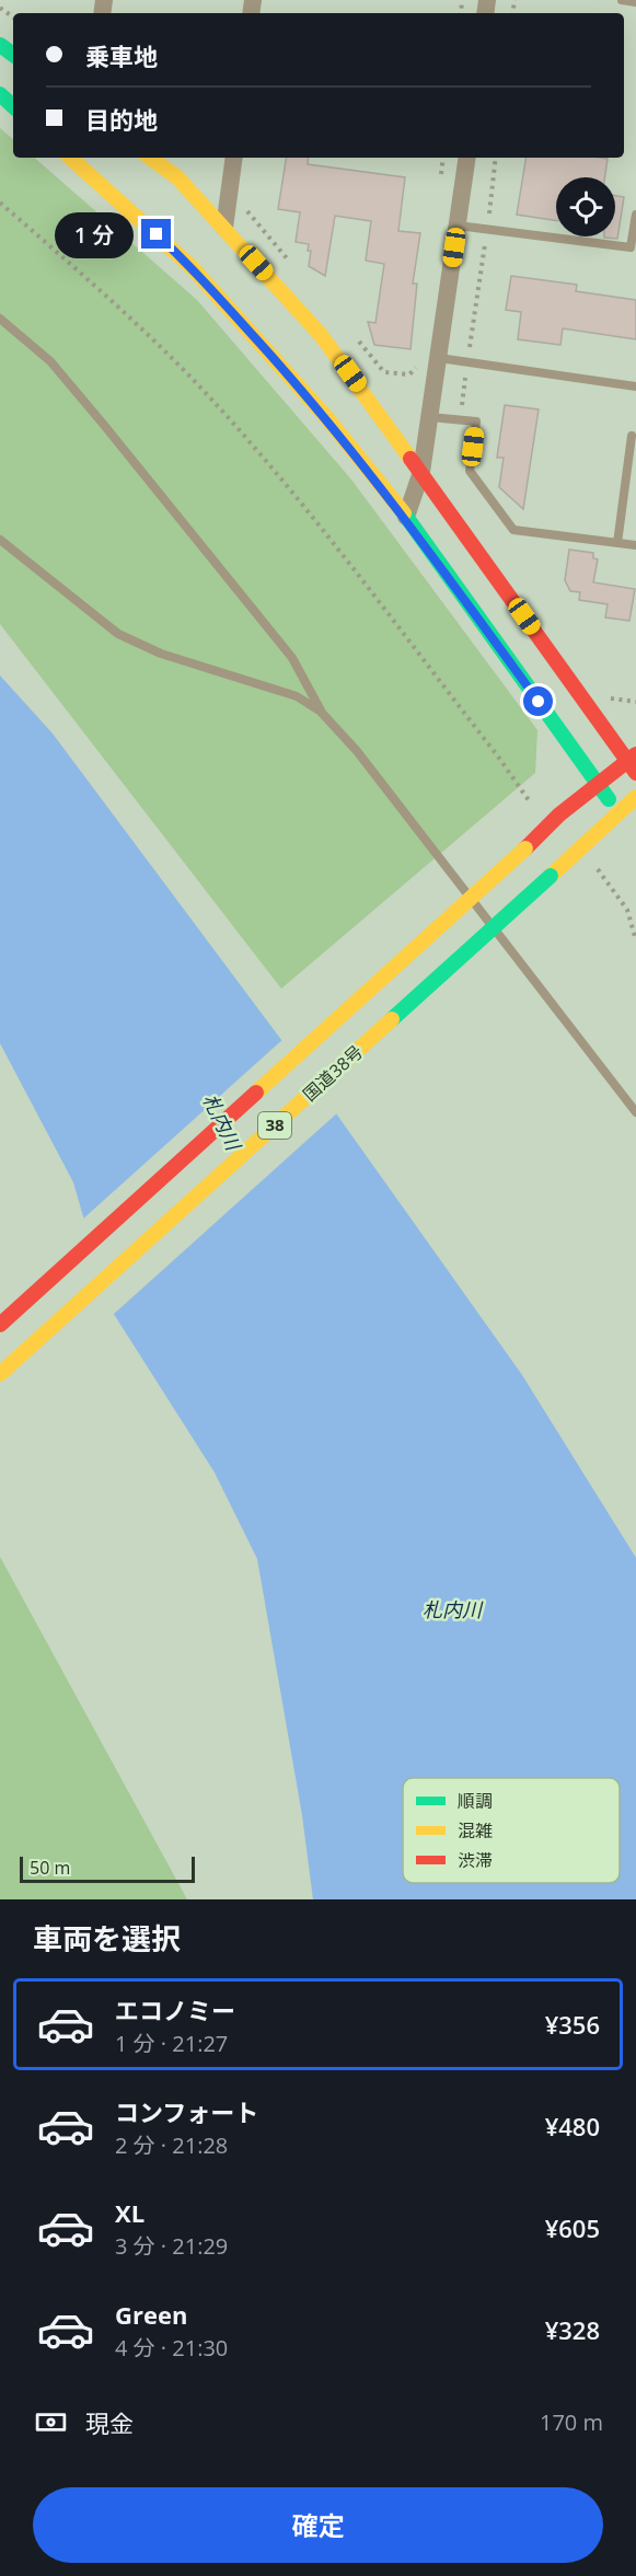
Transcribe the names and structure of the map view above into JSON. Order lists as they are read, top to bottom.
{
  "streets": {
    "main road": ["国道38号", "38"]
  },
  "water": ["札内川"],
  "legend": ["順調", "混雑", "渋滞"],
  "scale_bar": "50 m",
  "page": {
    "banner": ["乗車地", "目的地"],
    "bubble": "1 分",
    "scale": "50 m",
    "heading": "車両を選択",
    "list": [
      {
        "name": "エコノミー",
        "note": "1 分 · 21:27",
        "value": "¥356"
      },
      {
        "name": "コンフォート",
        "note": "2 分 · 21:28",
        "value": "¥480"
      },
      {
        "name": "XL",
        "note": "3 分 · 21:29",
        "value": "¥605"
      },
      {
        "name": "Green",
        "note": "4 分 · 21:30",
        "value": "¥328"
      }
    ],
    "pay": ["現金", "170 m"],
    "buttons": "確定"
  }
}
